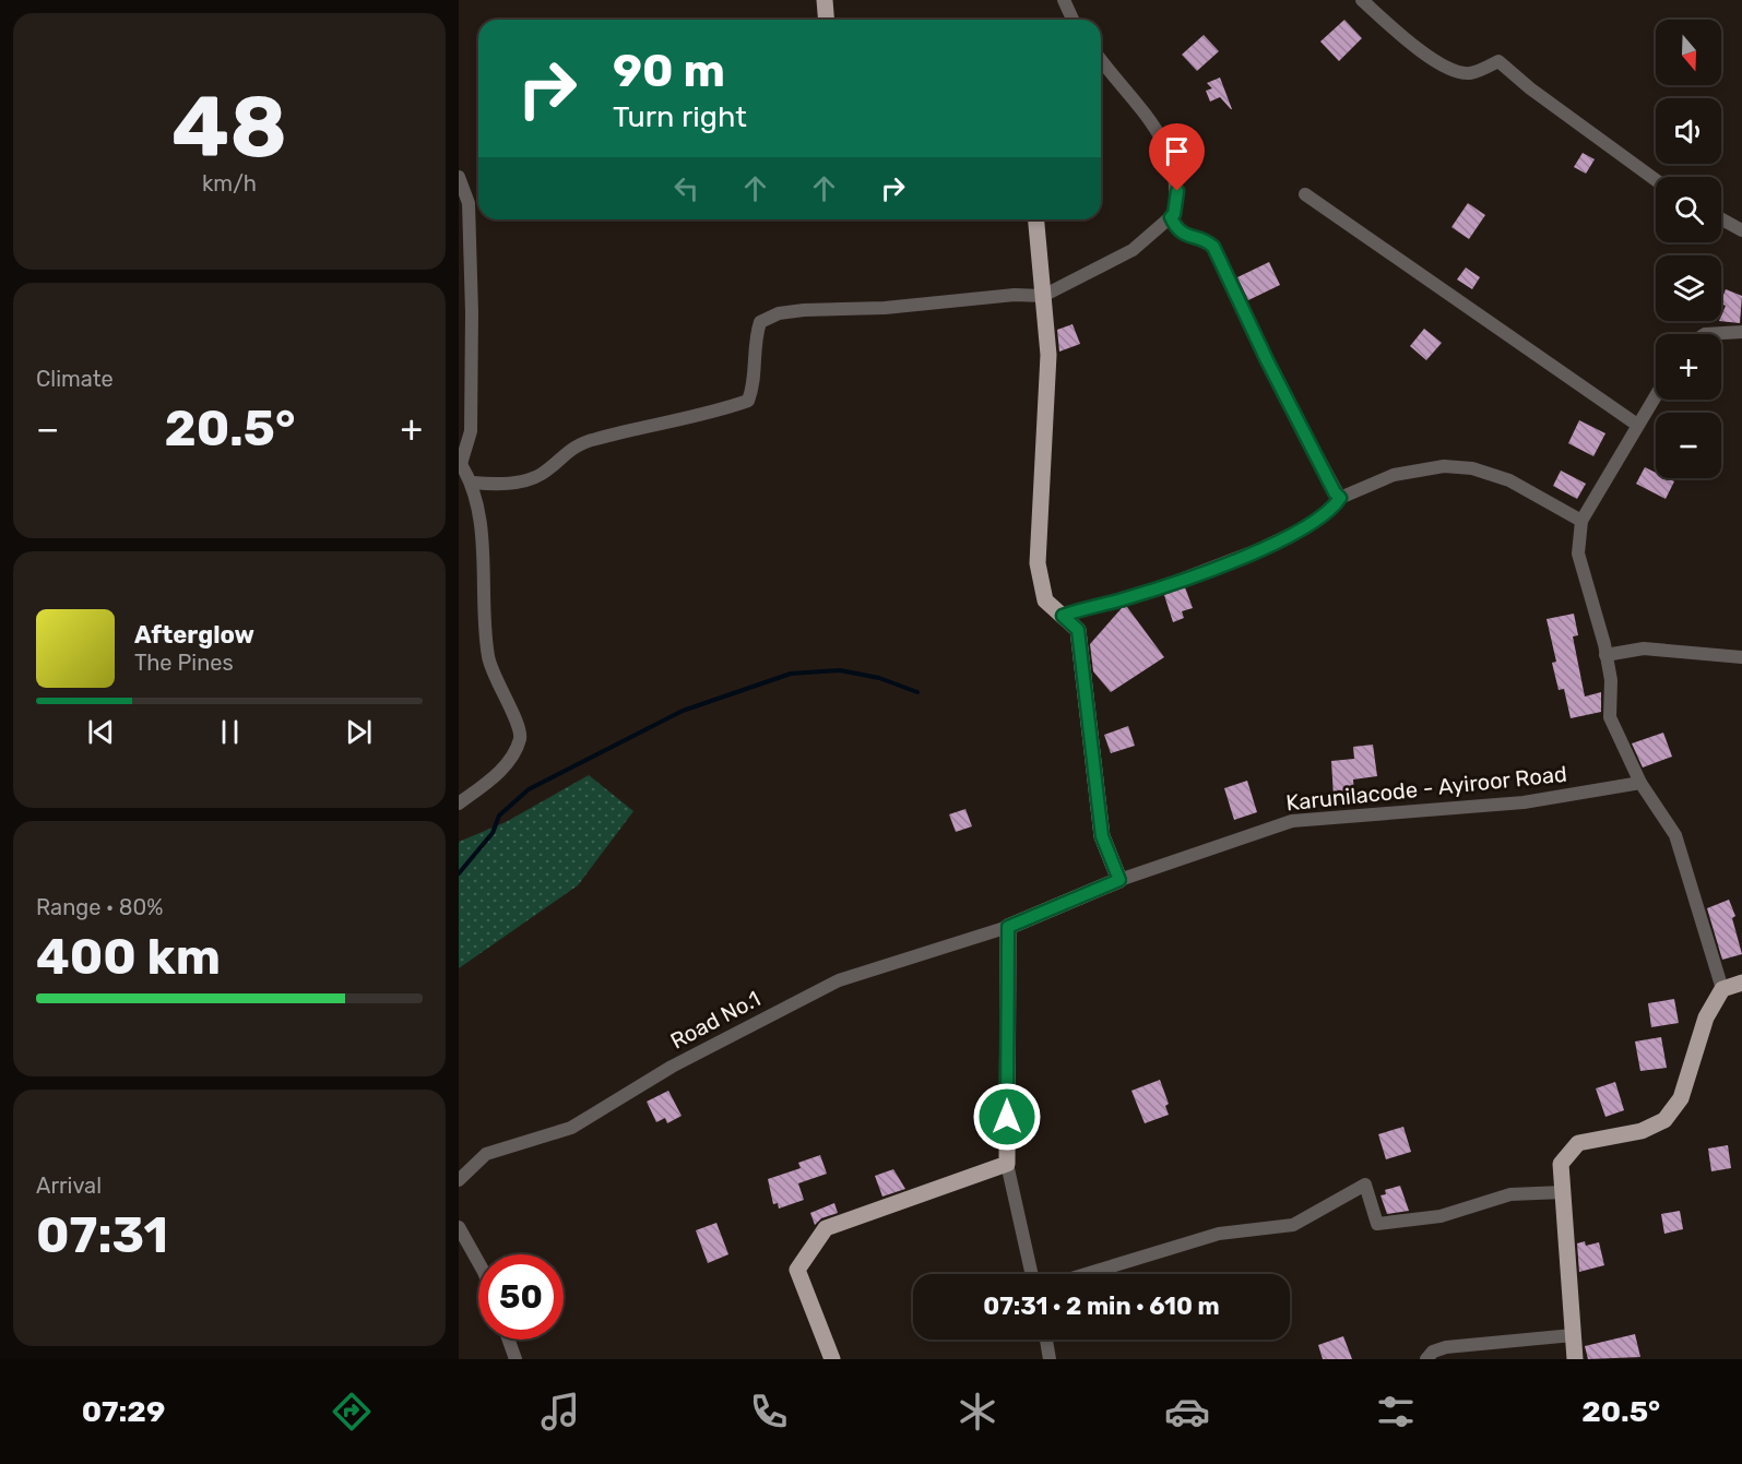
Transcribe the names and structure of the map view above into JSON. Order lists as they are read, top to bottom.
{
  "streets": {
    "street": ["Karunilacode - Ayiroor Road", "Road No.1"]
  },
  "north": "bottom",
  "page": {
    "tile": [
      ["48", "km/h"],
      "Climate",
      ["Range · 80%", "400 km"],
      ["Arrival", "07:31"]
    ],
    "map_buttons": ["+", "−"],
    "turn": ["90 m", "Turn right"],
    "heat": ["−", "20.5°", "+"],
    "song": ["Afterglow", "The Pines"],
    "limit": "50",
    "trip": "07:31 · 2 min · 610 m",
    "tabs": ["07:29", "20.5°"]
  }
}
